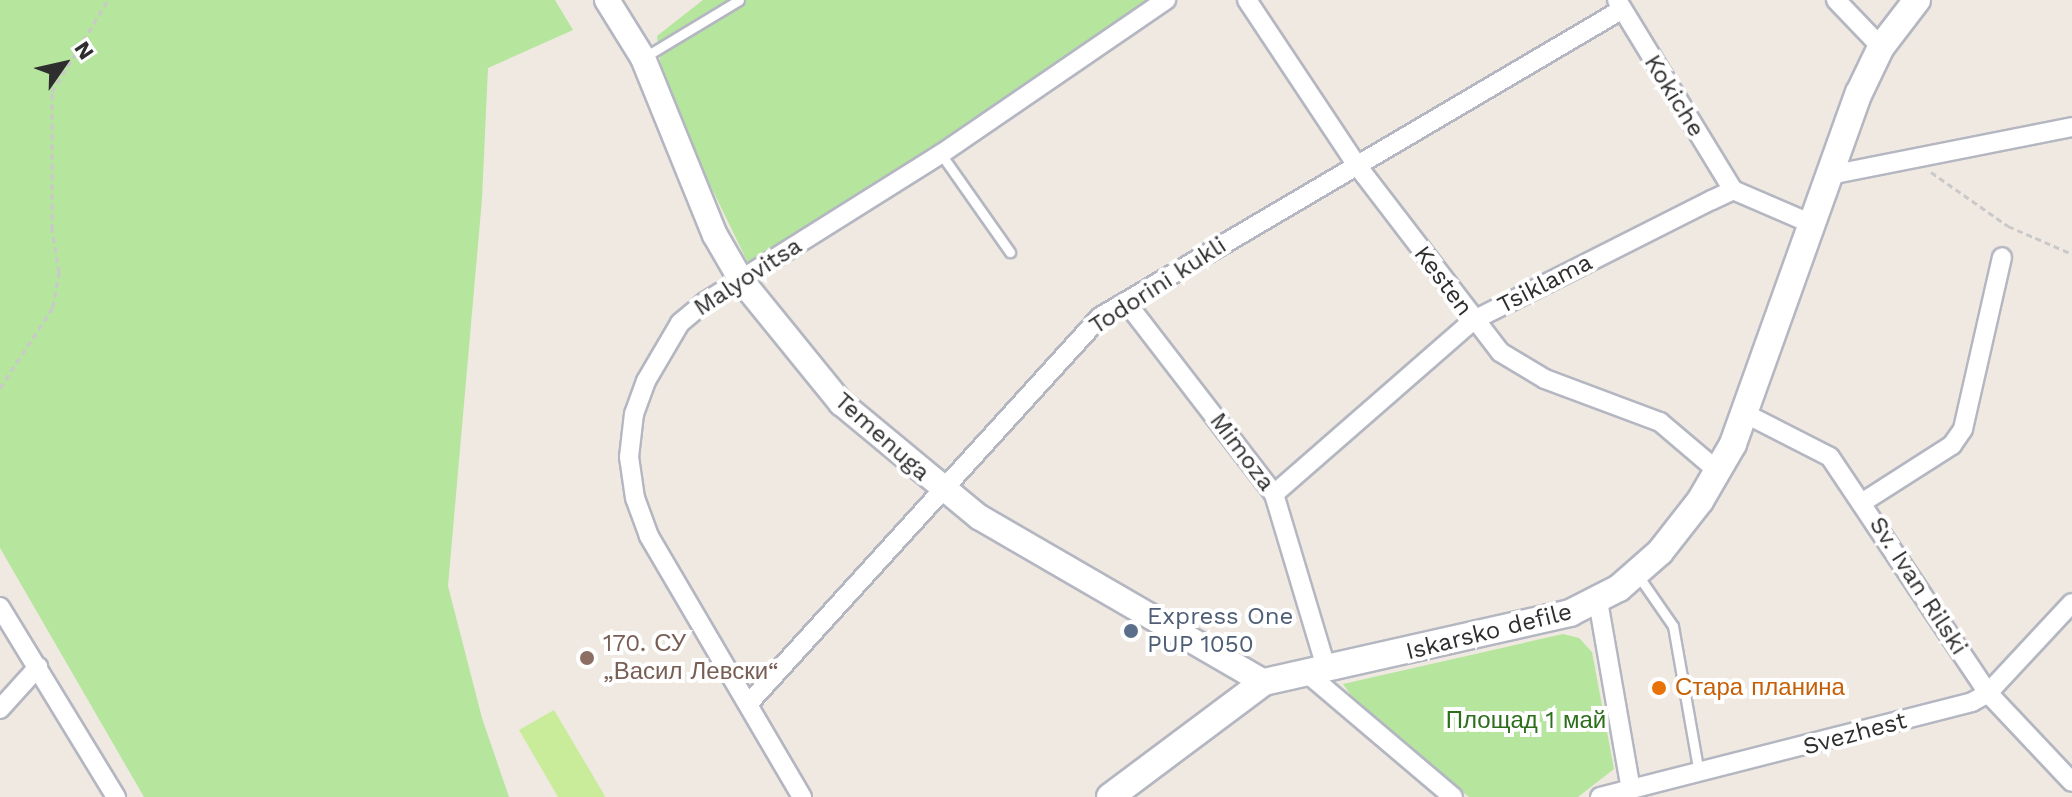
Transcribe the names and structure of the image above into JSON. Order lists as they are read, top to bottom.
{
  "streets": {
    "main road": ["Iskarsko defile"],
    "street": [
      "Kokiche",
      "Malyovitsa",
      "Kesten",
      "Tsiklama",
      "Todorini kukli",
      "Temenuga",
      "Mimoza",
      "Sv. Ivan Rilski",
      "Svezhest"
    ]
  },
  "crossings": [
    ["Kokiche", "Tsiklama"],
    ["Kokiche", "Todorini kukli"],
    ["Malyovitsa", "Todorini kukli"],
    ["Malyovitsa", "Temenuga"],
    ["Kesten", "Tsiklama"],
    ["Kesten", "Todorini kukli"],
    ["Kesten", "Iskarsko defile"],
    ["Tsiklama", "Mimoza"],
    ["Todorini kukli", "Temenuga"],
    ["Todorini kukli", "Mimoza"],
    ["Temenuga", "Iskarsko defile"],
    ["Mimoza", "Iskarsko defile"],
    ["Sv. Ivan Rilski", "Iskarsko defile"],
    ["Sv. Ivan Rilski", "Svezhest"]
  ],
  "parks": ["Площад 1 май"],
  "places": ["Express One PUP 1050", "170. СУ „Васил Левски“", "Стара планина"],
  "north": "top right"
}
